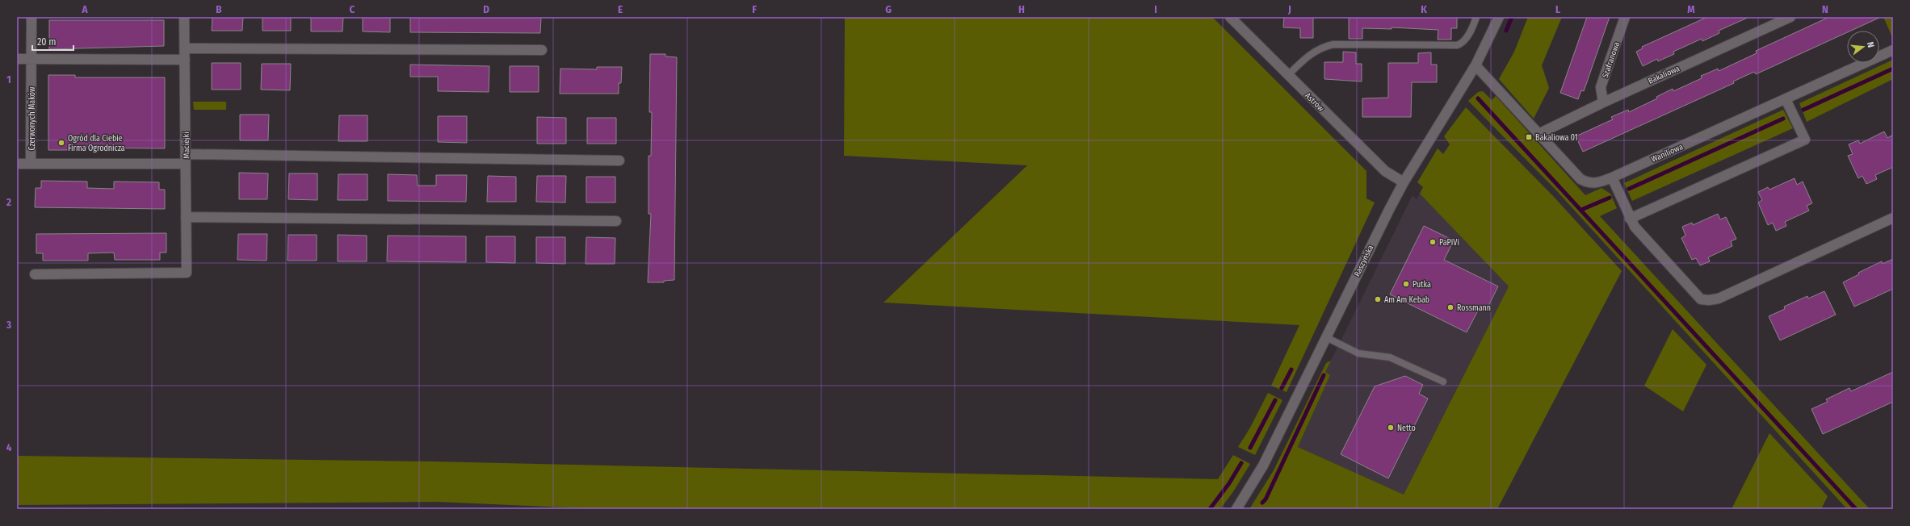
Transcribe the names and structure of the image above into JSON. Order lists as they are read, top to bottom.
{
  "streets": {
    "street": [
      "Szafranowa",
      "Bakaliowa",
      "Astrów",
      "Czerwonych Maków",
      "Maciejki",
      "Waniliowa",
      "Raszyńska"
    ]
  },
  "crossings": [
    ["Szafranowa", "Bakaliowa"],
    ["Bakaliowa", "Waniliowa"],
    ["Astrów", "Raszyńska"],
    ["Waniliowa", "Raszyńska"]
  ],
  "places": {
    "transit": ["Bakaliowa 01"],
    "other": [
      "Ogród dla Ciebie Firma Ogrodnicza",
      "PaPiVi",
      "Putka",
      "Am Am Kebab",
      "Rossmann",
      "Netto"
    ]
  },
  "scale_bar": "20 m",
  "north": "right",
  "grid": {
    "columns": [
      "A",
      "B",
      "C",
      "D",
      "E",
      "F",
      "G",
      "H",
      "I",
      "J",
      "K",
      "L",
      "M",
      "N"
    ],
    "rows": [
      "1",
      "2",
      "3",
      "4"
    ]
  }
}
